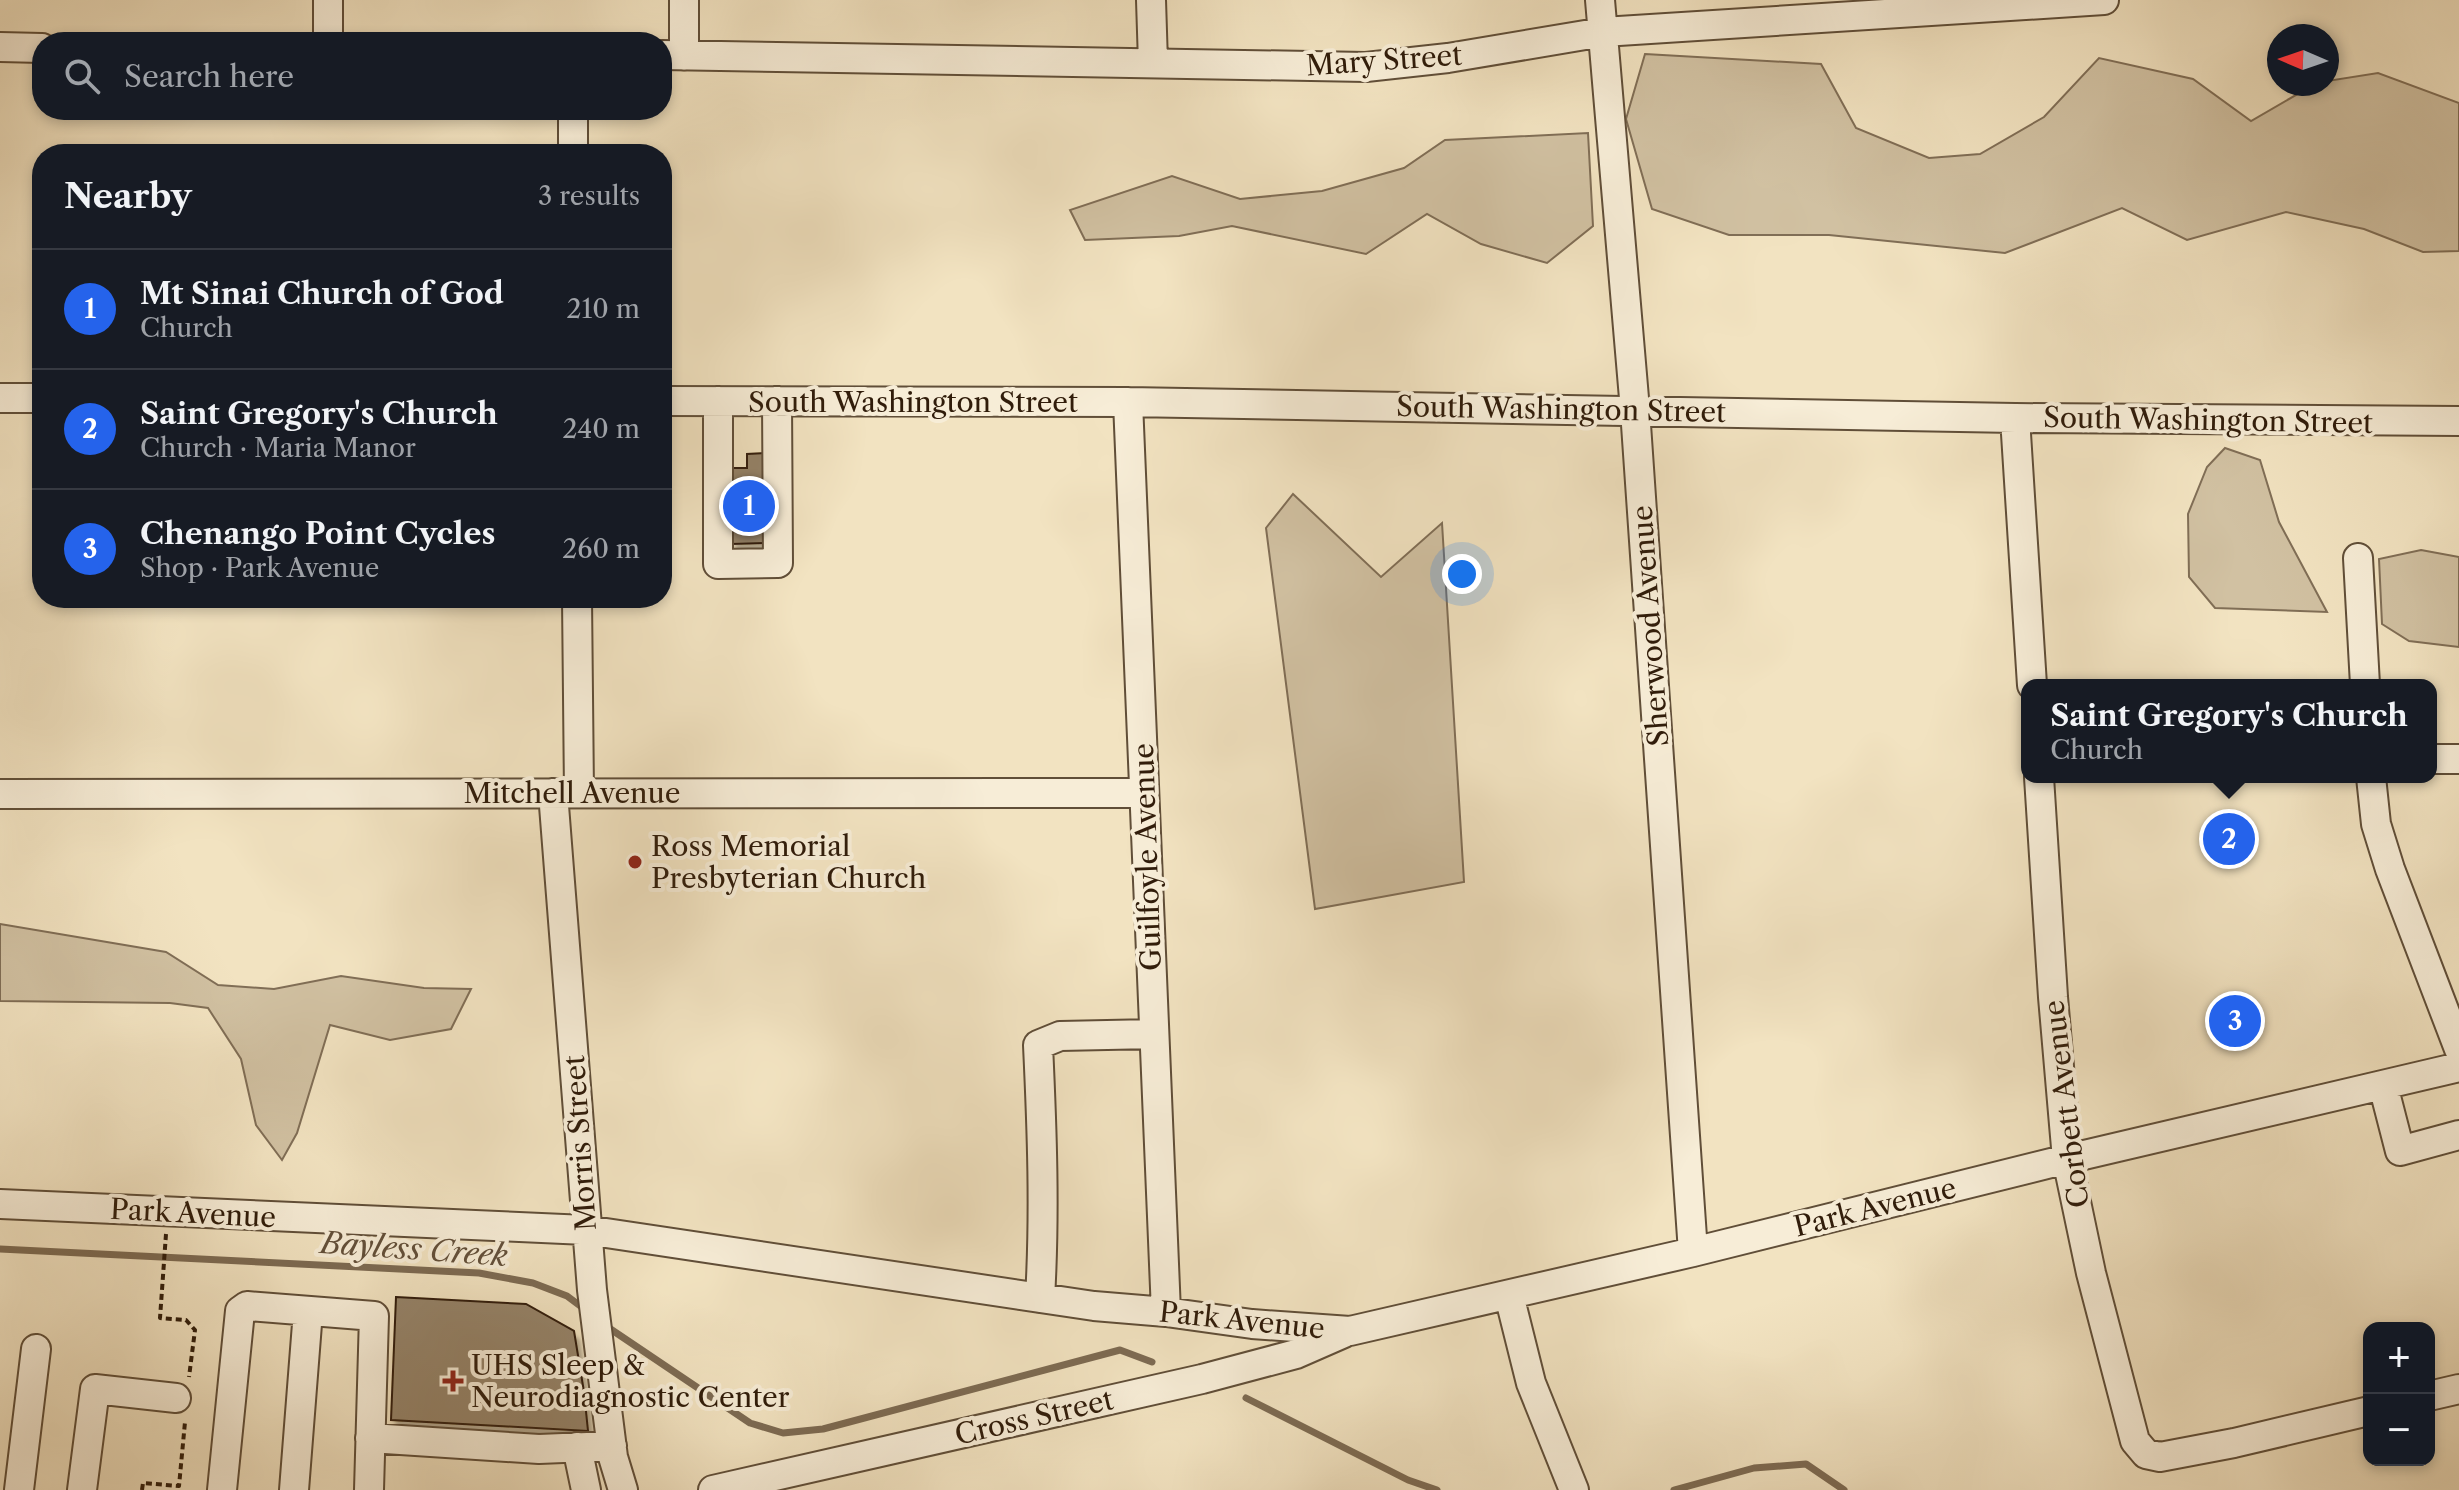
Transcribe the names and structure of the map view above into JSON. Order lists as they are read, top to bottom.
{
  "streets": {
    "street": [
      "Mary Street",
      "South Washington Street",
      "Sherwood Avenue",
      "Mitchell Avenue",
      "Guilfoyle Avenue",
      "Corbett Avenue",
      "Morris Street",
      "Park Avenue",
      "Cross Street"
    ]
  },
  "crossings": [
    ["Mary Street", "Sherwood Avenue"],
    ["South Washington Street", "Sherwood Avenue"],
    ["South Washington Street", "Guilfoyle Avenue"],
    ["Sherwood Avenue", "Park Avenue"],
    ["Mitchell Avenue", "Guilfoyle Avenue"],
    ["Mitchell Avenue", "Morris Street"],
    ["Guilfoyle Avenue", "Park Avenue"],
    ["Corbett Avenue", "Park Avenue"],
    ["Morris Street", "Park Avenue"],
    ["Park Avenue", "Cross Street"]
  ],
  "water": ["Bayless Creek"],
  "places": {
    "other": ["Ross Memorial Presbyterian Church"],
    "health": ["UHS Sleep & Neurodiagnostic Center"]
  },
  "north": "left",
  "page": {
    "search": "Search here",
    "heading": ["Nearby", "3 results"],
    "list": [
      {
        "mark": "1",
        "name": "Mt Sinai Church of God",
        "note": "Church",
        "value": "210 m"
      },
      {
        "mark": "2",
        "name": "Saint Gregory's Church",
        "note": "Church · Maria Manor",
        "value": "240 m"
      },
      {
        "mark": "3",
        "name": "Chenango Point Cycles",
        "note": "Shop · Park Avenue",
        "value": "260 m"
      }
    ],
    "pins": ["1", "2", "3"],
    "popup": ["Saint Gregory's Church", "Church"],
    "map_buttons": ["+", "−"]
  }
}
